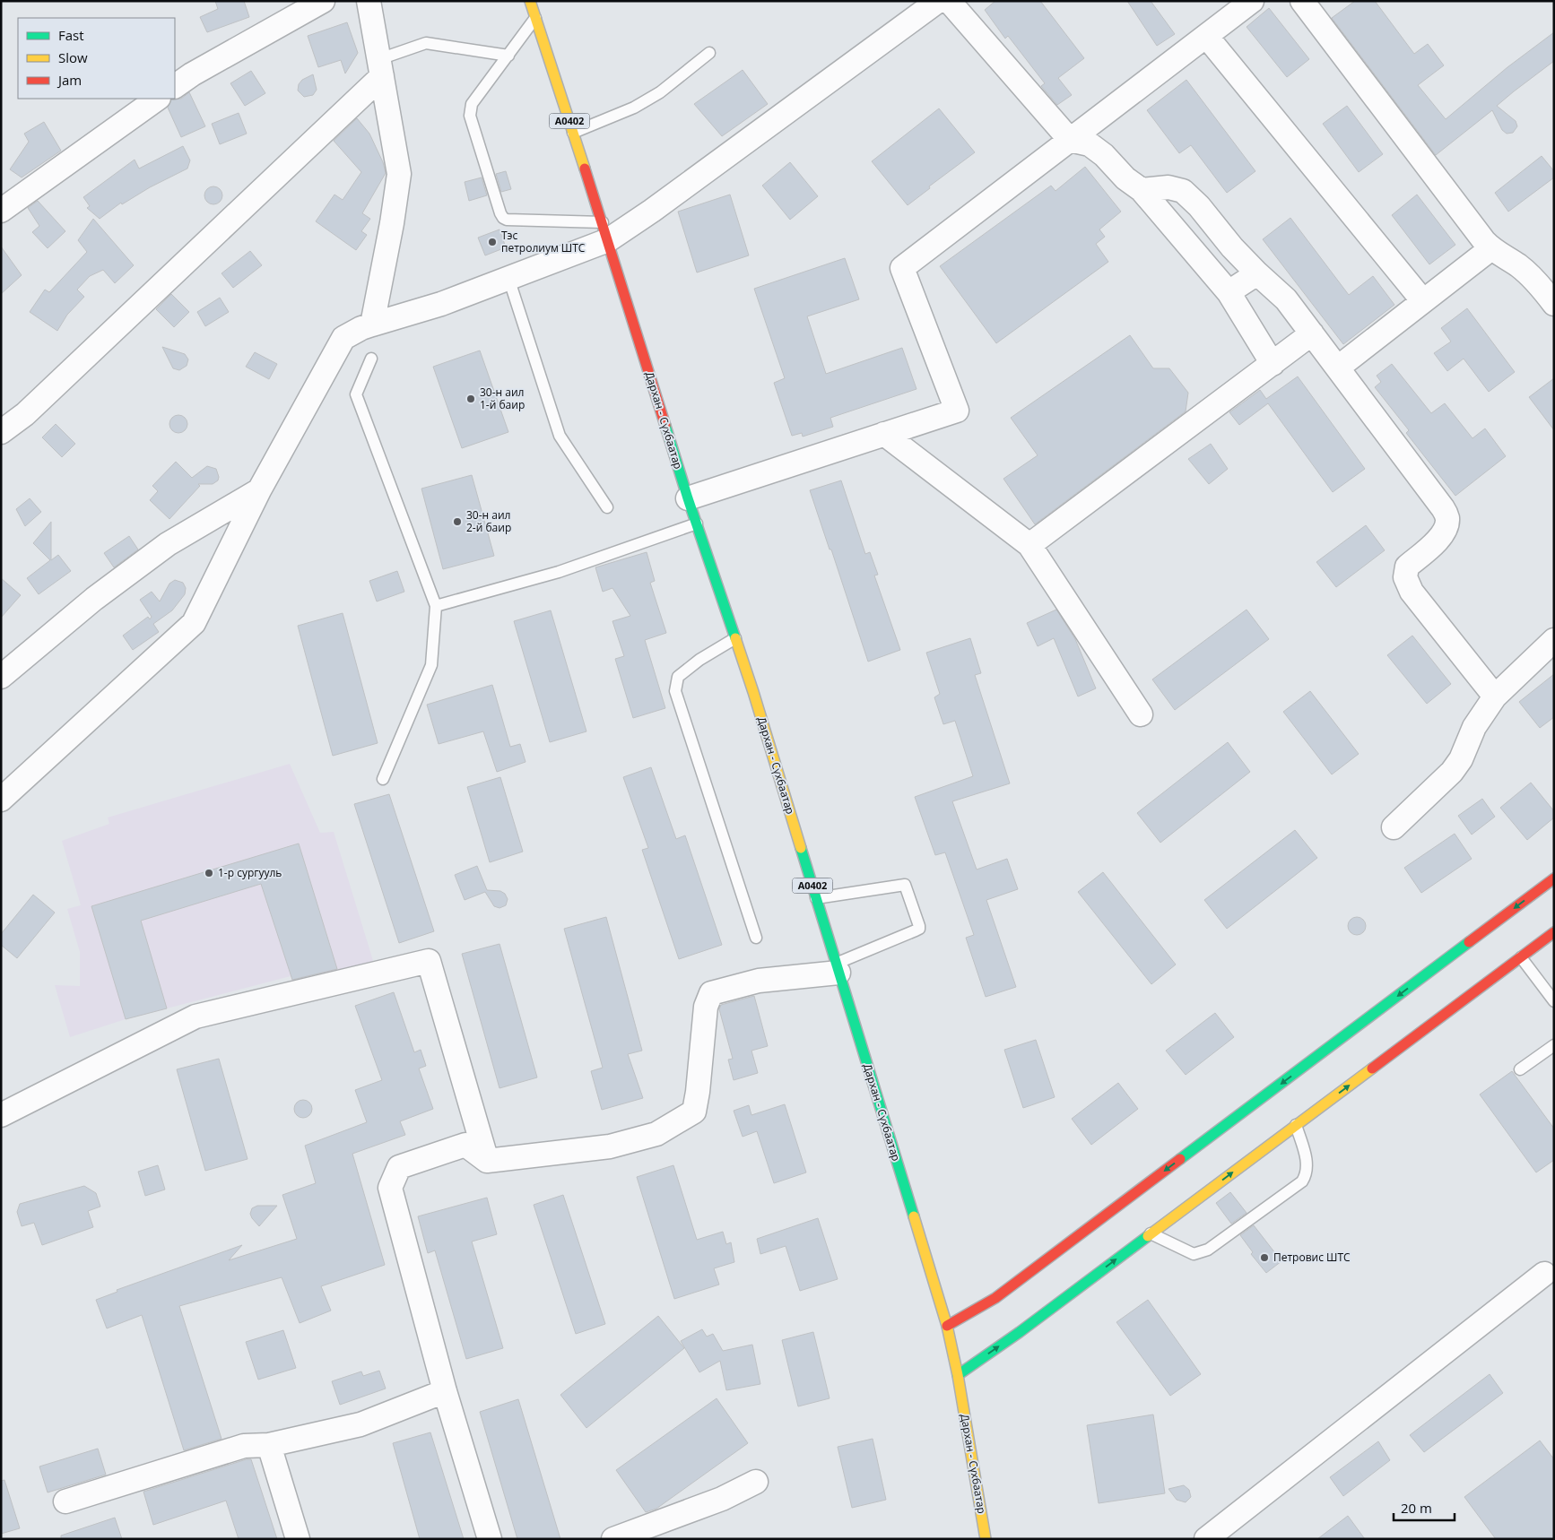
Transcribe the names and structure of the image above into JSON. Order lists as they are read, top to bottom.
{
  "streets": {
    "main road": ["A0402", "Дархан - Сүхбаатар"]
  },
  "places": [
    "Тэс петролиум ШТС",
    "30-н аил 1-й баир",
    "30-н аил 2-й баир",
    "1-р сургууль",
    "Петровис ШТС"
  ],
  "legend": ["Fast", "Slow", "Jam"],
  "scale_bar": "20 m"
}
